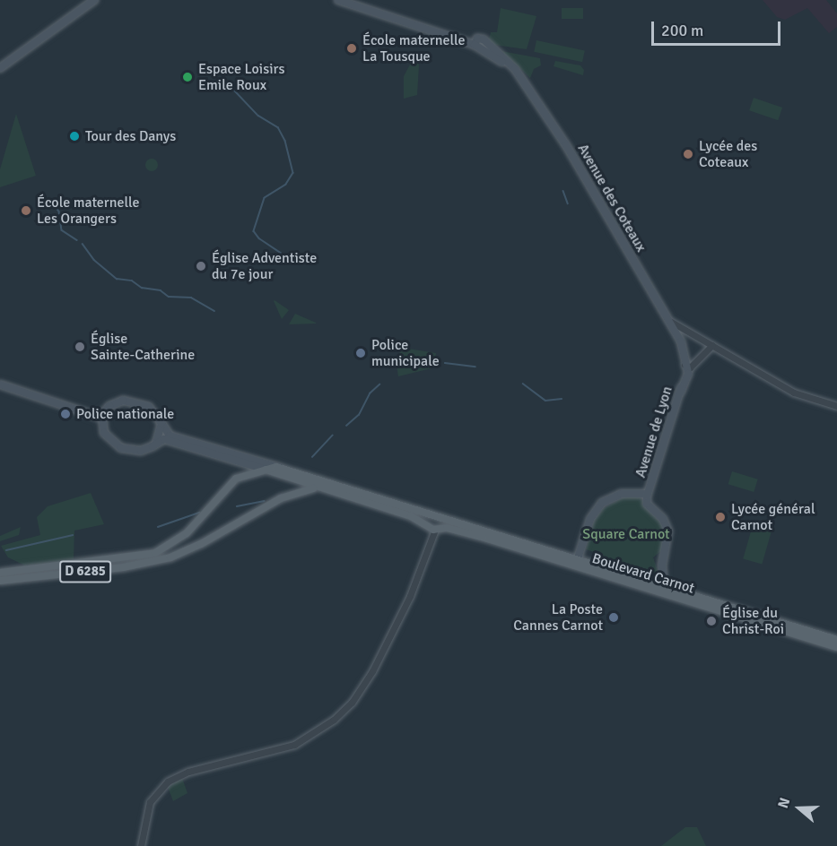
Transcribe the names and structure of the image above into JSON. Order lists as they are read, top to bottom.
{
  "streets": {
    "main road": [
      "Avenue des Coteaux",
      "Avenue de Lyon",
      "D 6285",
      "Boulevard Carnot"
    ]
  },
  "crossings": [
    ["Avenue des Coteaux", "Avenue de Lyon"],
    ["D 6285", "Boulevard Carnot"]
  ],
  "parks": ["Square Carnot"],
  "places": [
    "École maternelle La Tousque",
    "Espace Loisirs Emile Roux",
    "Tour des Danys",
    "Lycée des Coteaux",
    "École maternelle Les Orangers",
    "Église Adventiste du 7e jour",
    "Église Sainte-Catherine",
    "Police municipale",
    "Police nationale",
    "Lycée général Carnot",
    "La Poste Cannes Carnot",
    "Église du Christ-Roi"
  ],
  "scale_bar": "200 m",
  "north": "left"
}
